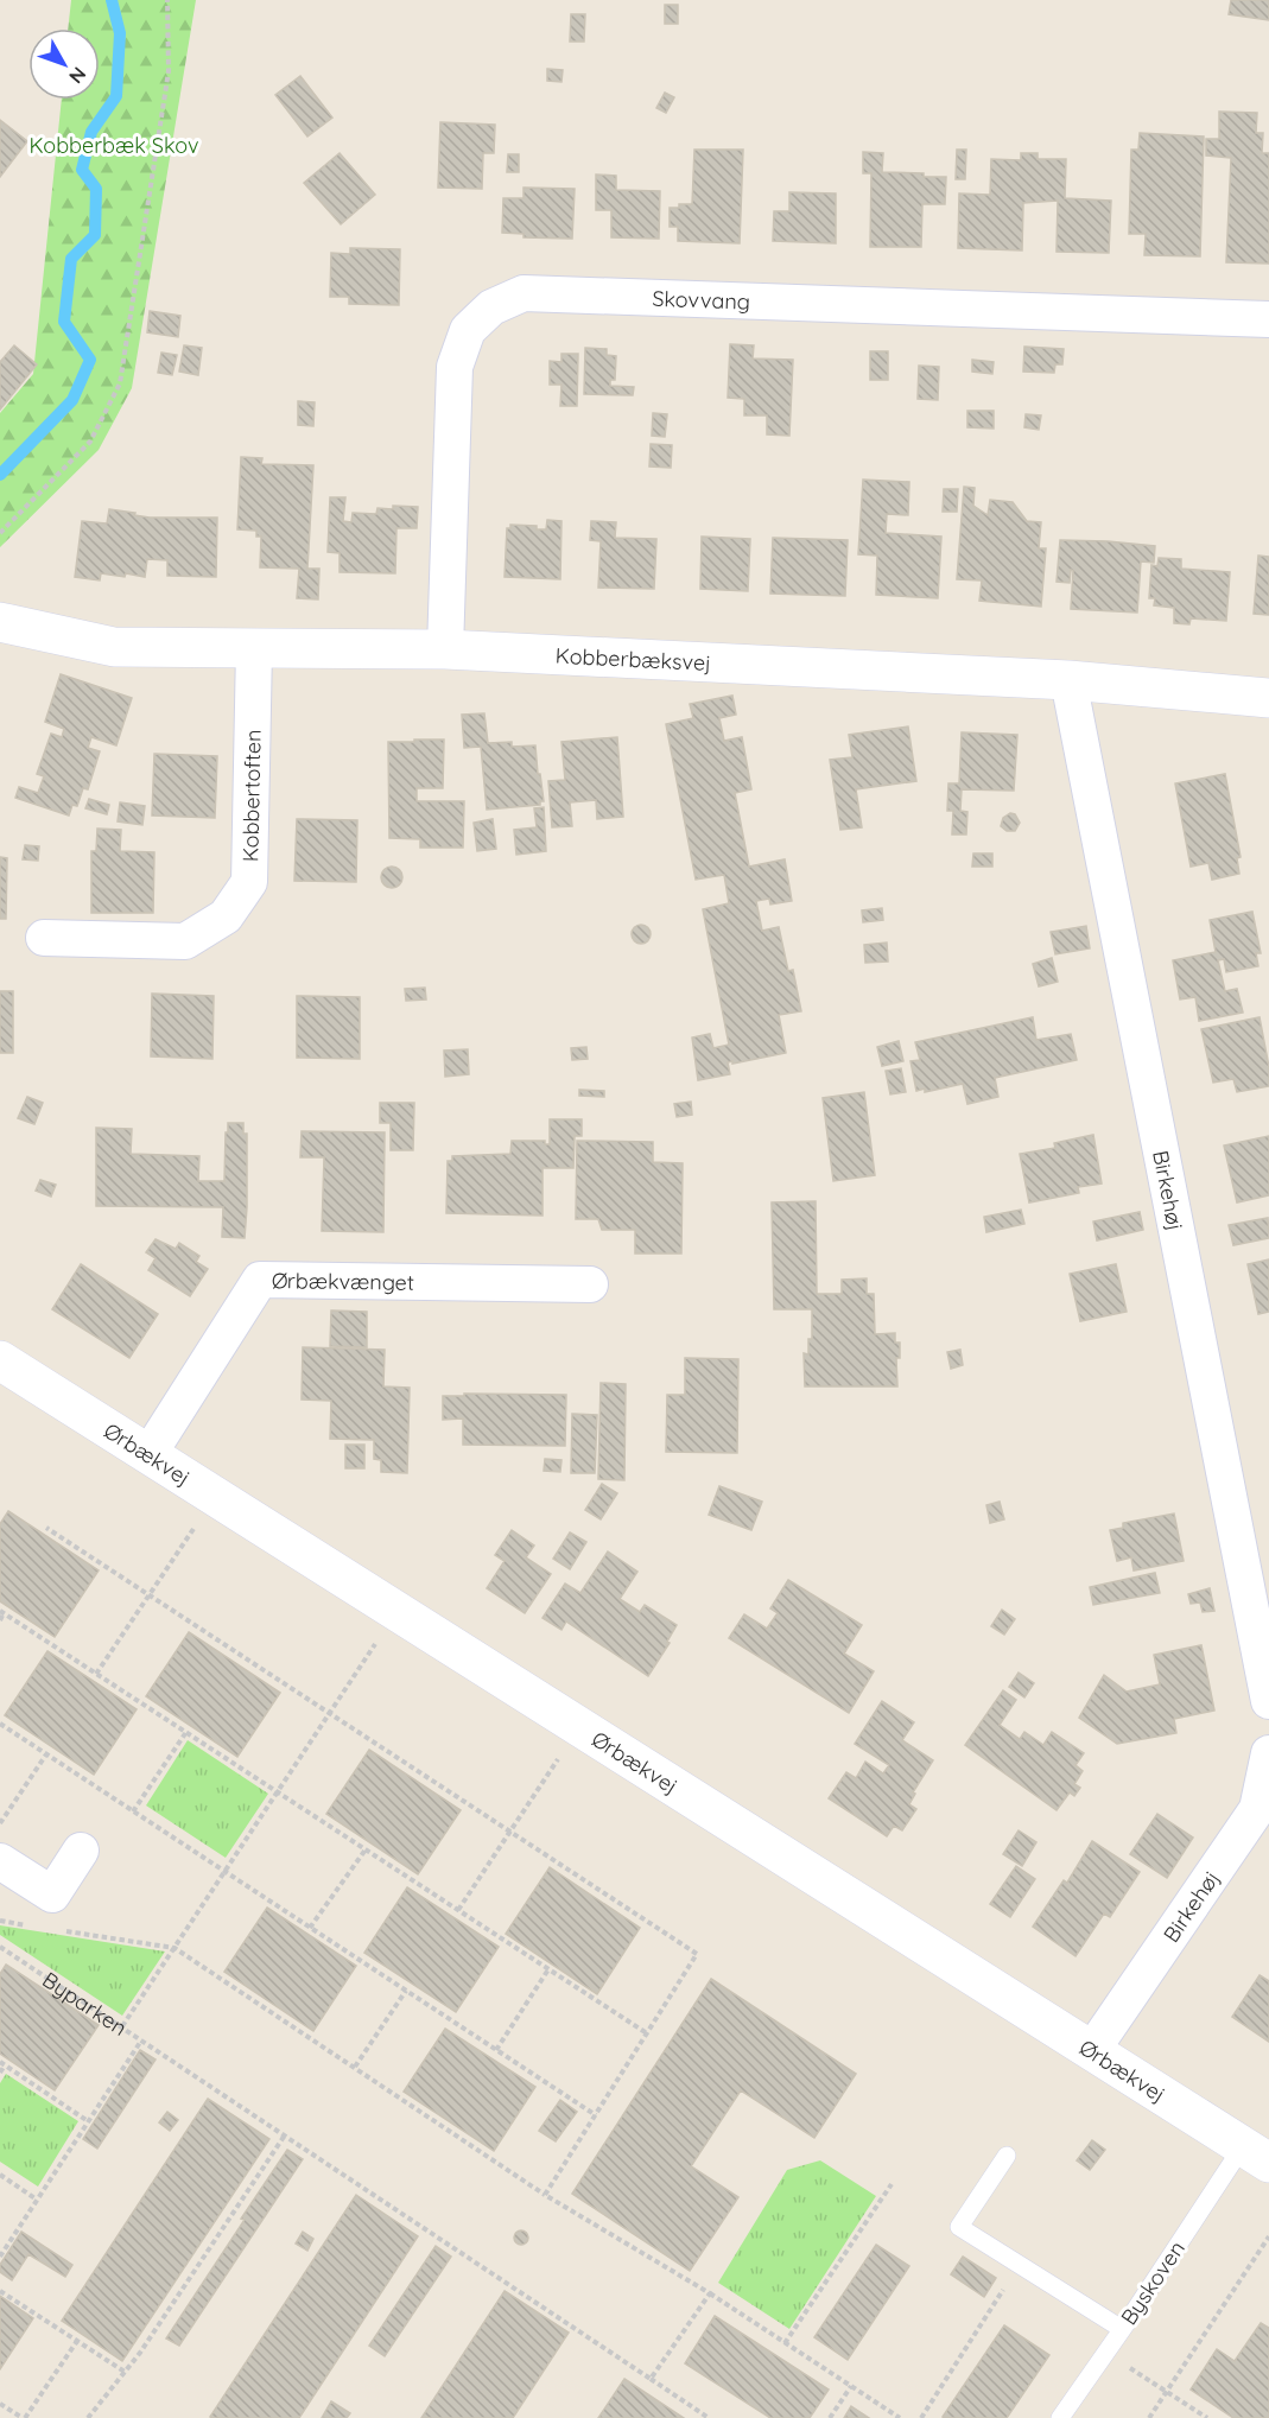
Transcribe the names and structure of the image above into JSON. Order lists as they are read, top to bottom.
{
  "streets": {
    "street": [
      "Skovvang",
      "Kobberbæksvej",
      "Kobbertoften",
      "Birkehøj",
      "Ørbækvænget",
      "Ørbækvej"
    ],
    "lane": ["Byskoven"],
    "path": ["Byparken"]
  },
  "crossings": [
    ["Skovvang", "Kobberbæksvej"],
    ["Kobberbæksvej", "Kobbertoften"],
    ["Kobberbæksvej", "Birkehøj"],
    ["Birkehøj", "Ørbækvej"],
    ["Ørbækvænget", "Ørbækvej"],
    ["Ørbækvej", "Byskoven"]
  ],
  "parks": ["Kobberbæk Skov"],
  "north": "bottom right"
}
